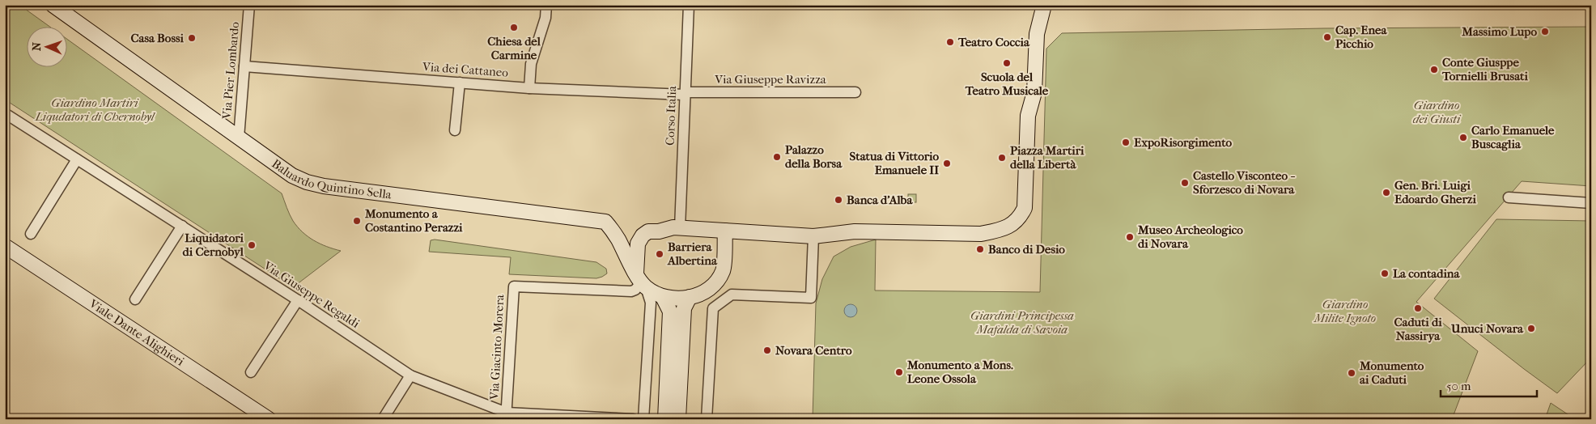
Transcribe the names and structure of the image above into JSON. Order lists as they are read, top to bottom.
{
  "streets": {
    "street": [
      "Via dei Cattaneo",
      "Via Pier Lombardo",
      "Via Giuseppe Ravizza",
      "Corso Italia",
      "Baluardo Quintino Sella",
      "Via Giuseppe Regaldi",
      "Viale Dante Alighieri",
      "Via Giacinto Morera"
    ]
  },
  "crossings": [
    ["Via dei Cattaneo", "Via Pier Lombardo"],
    ["Via dei Cattaneo", "Via Giuseppe Ravizza"],
    ["Via dei Cattaneo", "Corso Italia"],
    ["Via Pier Lombardo", "Baluardo Quintino Sella"],
    ["Via Giuseppe Ravizza", "Corso Italia"],
    ["Corso Italia", "Baluardo Quintino Sella"],
    ["Corso Italia", "Via Giacinto Morera"],
    ["Baluardo Quintino Sella", "Via Giacinto Morera"],
    ["Via Giuseppe Regaldi", "Via Giacinto Morera"]
  ],
  "parks": [
    "Giardino Martiri Liqudatori di Chernobyl",
    "Giardino dei Giusti",
    "Giardino Milite Ignoto",
    "Giardini Principessa Mafalda di Savoia"
  ],
  "places": [
    "Chiesa del Carmine",
    "Massimo Lupo",
    "Cap. Enea Picchio",
    "Casa Bossi",
    "Teatro Coccia",
    "Scuola del Teatro Musicale",
    "Conte Giusppe Tornielli Brusati",
    "Carlo Emanuele Buscaglia",
    "ExpoRisorgimento",
    "Palazzo della Borsa",
    "Piazza Martiri della Libertà",
    "Statua di Vittorio Emanuele II",
    "Castello Visconteo - Sforzesco di Novara",
    "Gen. Bri. Luigi Edoardo Gherzi",
    "Banca d'Alba",
    "Monumento a Costantino Perazzi",
    "Museo Archeologico di Novara",
    "Liquidatori di Cernobyl",
    "Banco di Desio",
    "Barriera Albertina",
    "La contadina",
    "Caduti di Nassirya",
    "Unuci Novara",
    "Novara Centro",
    "Monumento a Mons. Leone Ossola",
    "Monumento ai Caduti"
  ],
  "scale_bar": "50 m",
  "north": "left"
}
